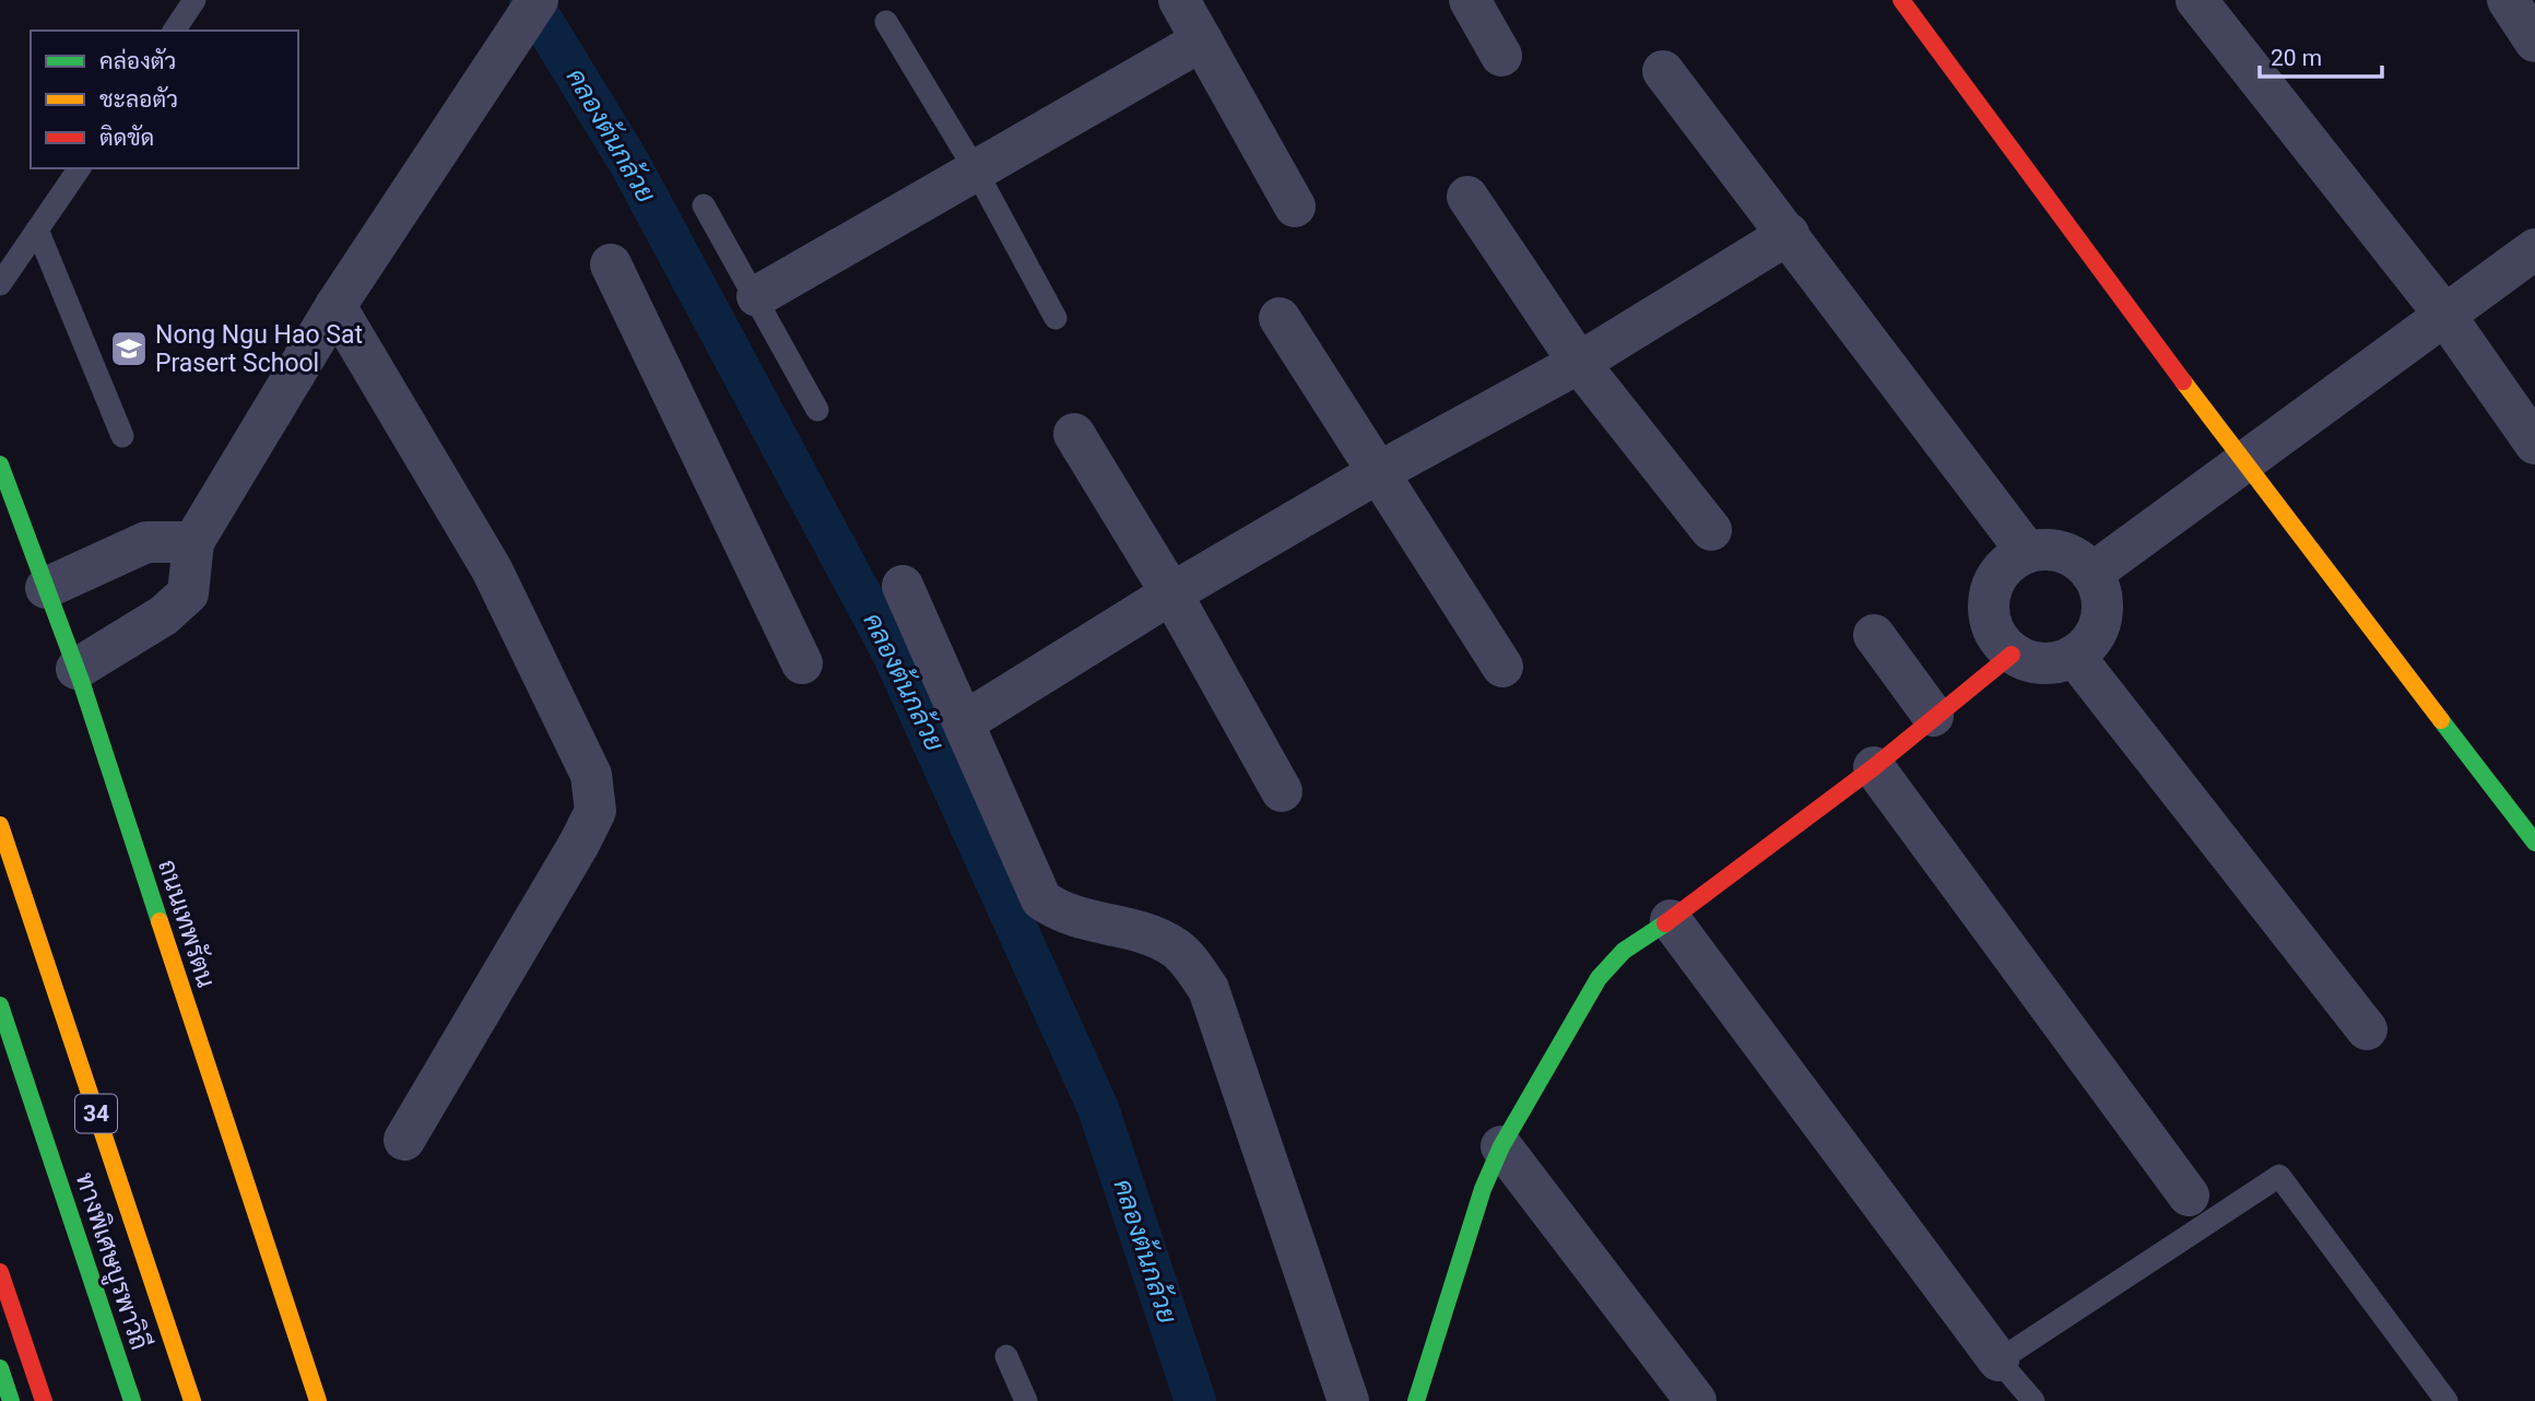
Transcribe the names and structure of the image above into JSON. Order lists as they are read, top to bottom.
{
  "streets": {
    "main road": ["ถนนเทพรัตน", "34", "ทางพิเศษบูรพาวิถี"]
  },
  "water": ["คลองต้นกล้วย"],
  "places": {
    "school or university": ["Nong Ngu Hao Sat Prasert School"]
  },
  "legend": ["คล่องตัว", "ชะลอตัว", "ติดขัด"],
  "scale_bar": "20 m"
}
